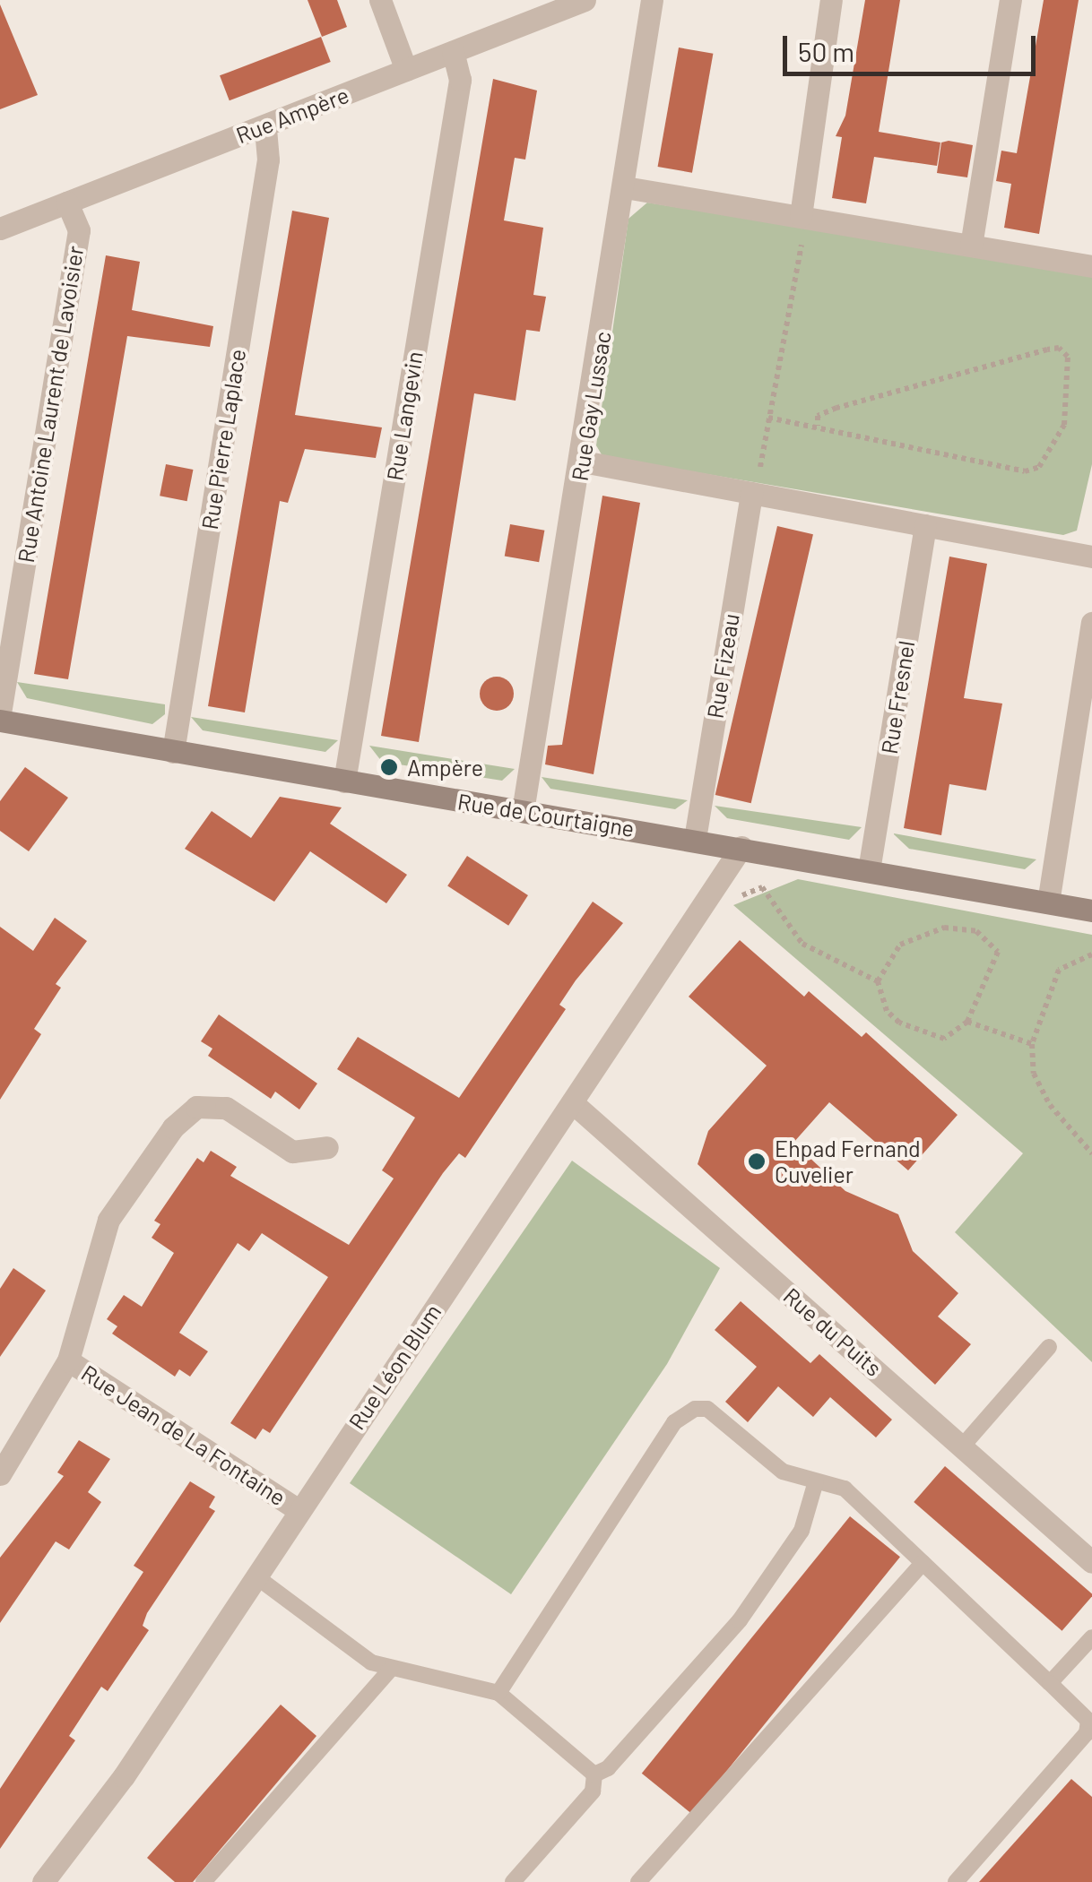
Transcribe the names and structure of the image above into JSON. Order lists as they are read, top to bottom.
{
  "streets": {
    "street": [
      "Rue Ampère",
      "Rue Antoine Laurent de Lavoisier",
      "Rue Gay Lussac",
      "Rue Langevin",
      "Rue Pierre Laplace",
      "Rue Fizeau",
      "Rue Fresnel",
      "Rue de Courtaigne",
      "Rue du Puits",
      "Rue Léon Blum",
      "Rue Jean de La Fontaine"
    ]
  },
  "crossings": [
    ["Rue Ampère", "Rue Antoine Laurent de Lavoisier"],
    ["Rue Ampère", "Rue Langevin"],
    ["Rue Ampère", "Rue Pierre Laplace"],
    ["Rue Antoine Laurent de Lavoisier", "Rue de Courtaigne"],
    ["Rue Gay Lussac", "Rue de Courtaigne"],
    ["Rue Langevin", "Rue de Courtaigne"],
    ["Rue Pierre Laplace", "Rue de Courtaigne"],
    ["Rue Fizeau", "Rue de Courtaigne"],
    ["Rue Fresnel", "Rue de Courtaigne"],
    ["Rue de Courtaigne", "Rue Léon Blum"],
    ["Rue du Puits", "Rue Léon Blum"],
    ["Rue Léon Blum", "Rue Jean de La Fontaine"]
  ],
  "places": ["Ampère", "Ehpad Fernand Cuvelier"],
  "scale_bar": "50 m"
}
